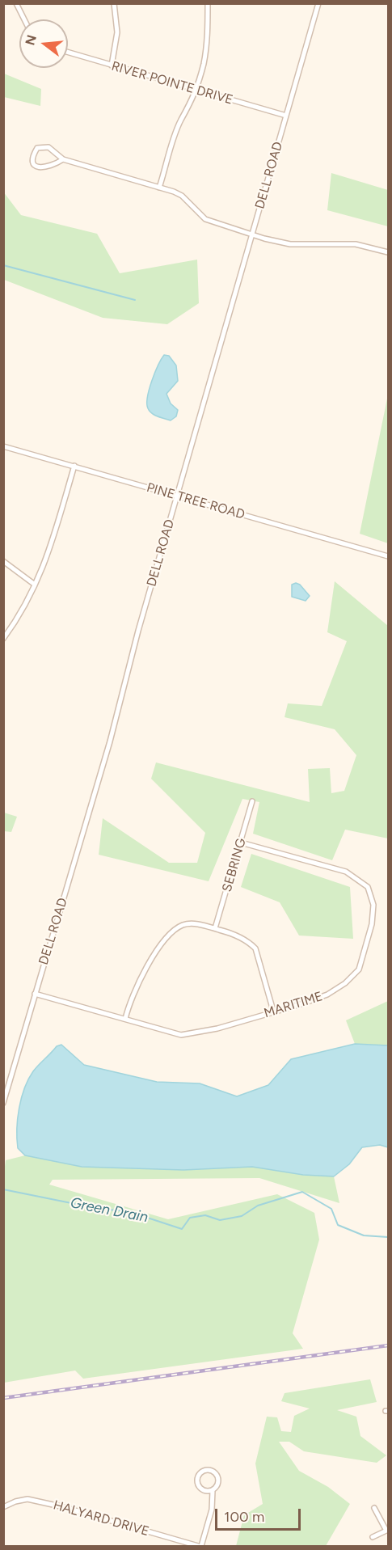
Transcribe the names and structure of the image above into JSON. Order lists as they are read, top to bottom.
{
  "streets": {
    "street": [
      "RIVER POINTE DRIVE",
      "DELL ROAD",
      "PINE TREE ROAD",
      "SEBRING",
      "MARITIME",
      "HALYARD DRIVE"
    ]
  },
  "crossings": [
    ["RIVER POINTE DRIVE", "DELL ROAD"],
    ["DELL ROAD", "PINE TREE ROAD"],
    ["DELL ROAD", "MARITIME"],
    ["SEBRING", "MARITIME"]
  ],
  "water": ["Green Drain"],
  "scale_bar": "100 m",
  "north": "left"
}
